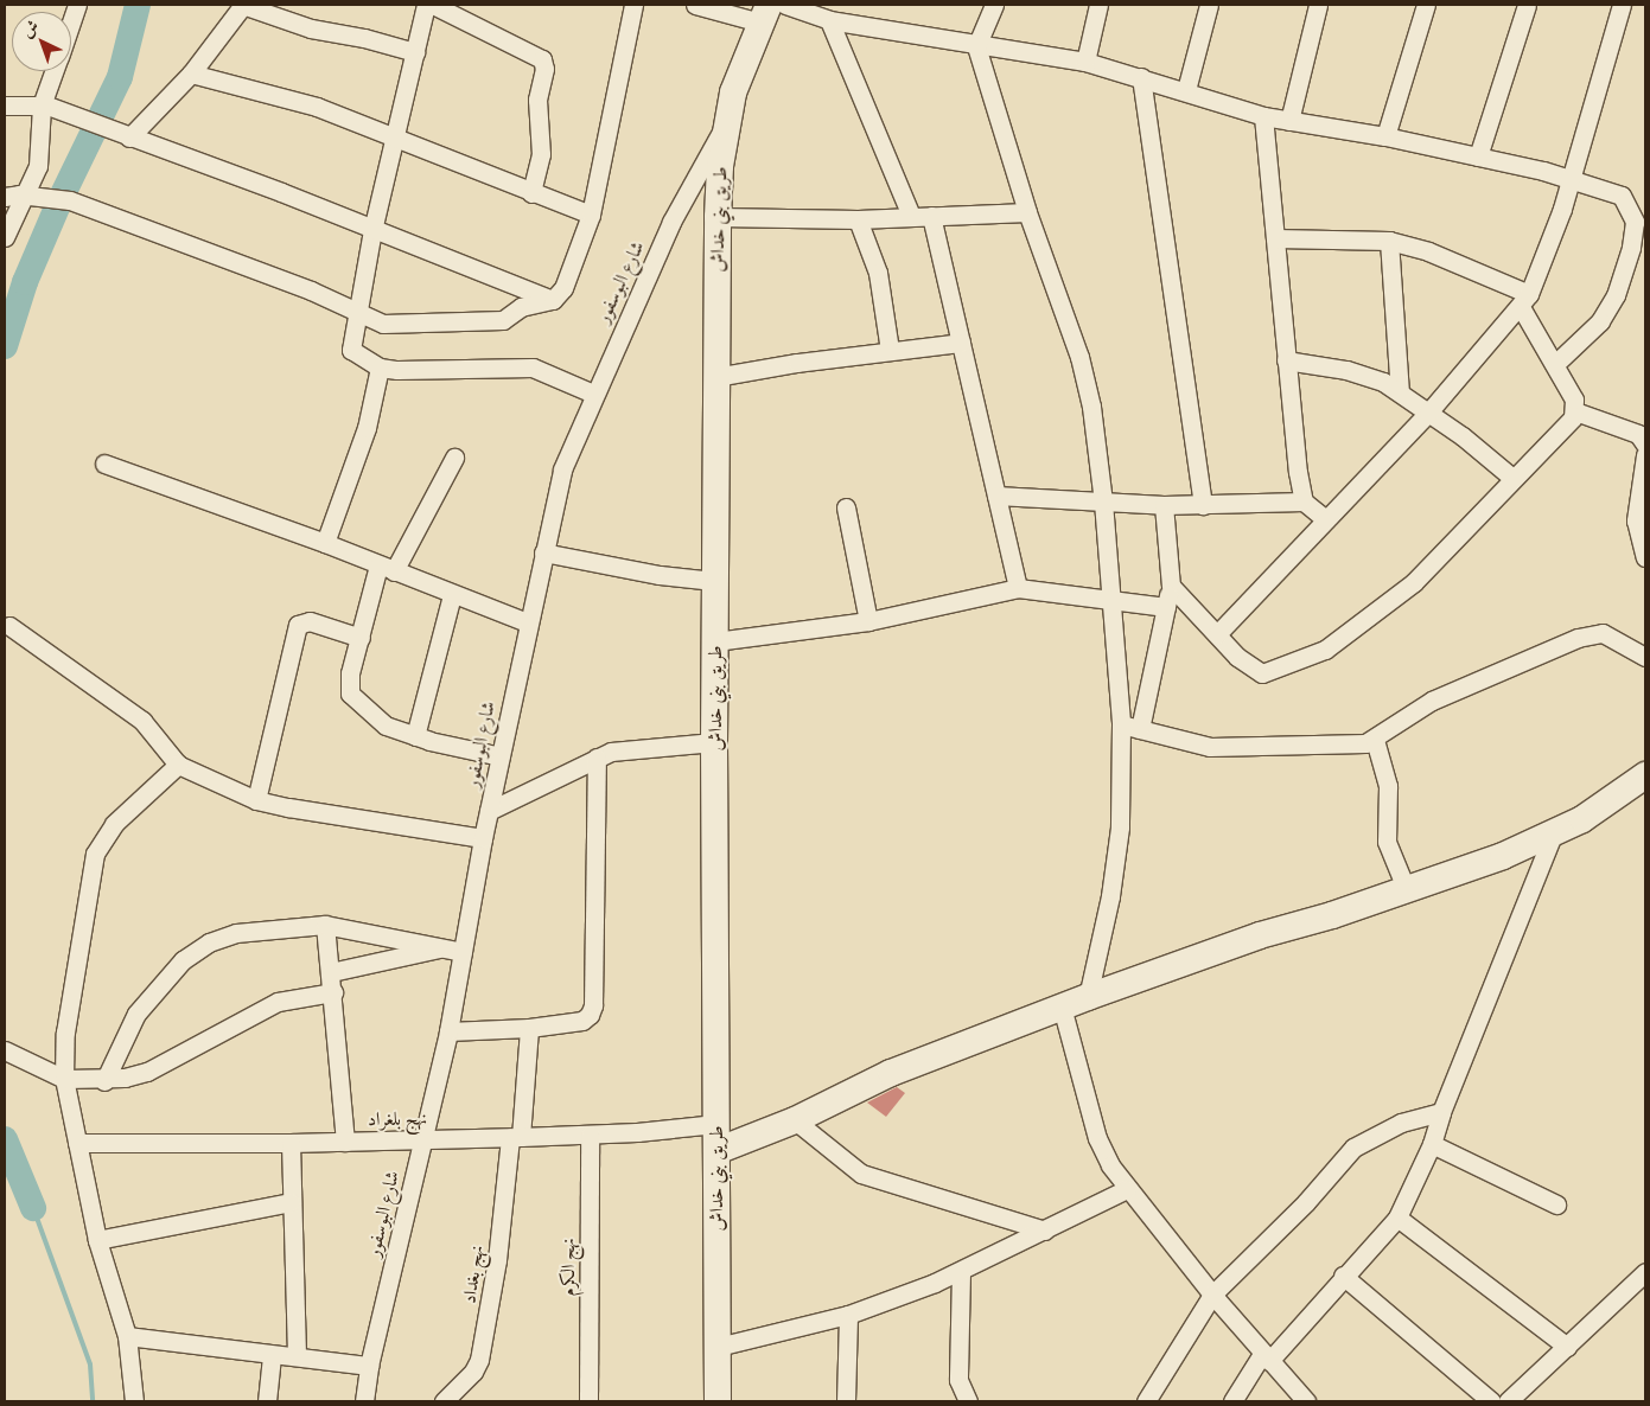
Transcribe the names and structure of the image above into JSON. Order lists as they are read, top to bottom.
{
  "streets": {
    "main road": ["طريق بني خداش"],
    "street": [
      "شارع البوسفور",
      "نهج بلغراد",
      "نهج الكرم",
      "نهج بغداد"
    ]
  },
  "crossings": [
    ["طريق بني خداش", "شارع البوسفور"],
    ["طريق بني خداش", "نهج بلغراد"],
    ["شارع البوسفور", "نهج بلغراد"],
    ["نهج بلغراد", "نهج الكرم"],
    ["نهج بلغراد", "نهج بغداد"]
  ],
  "north": "top left"
}
